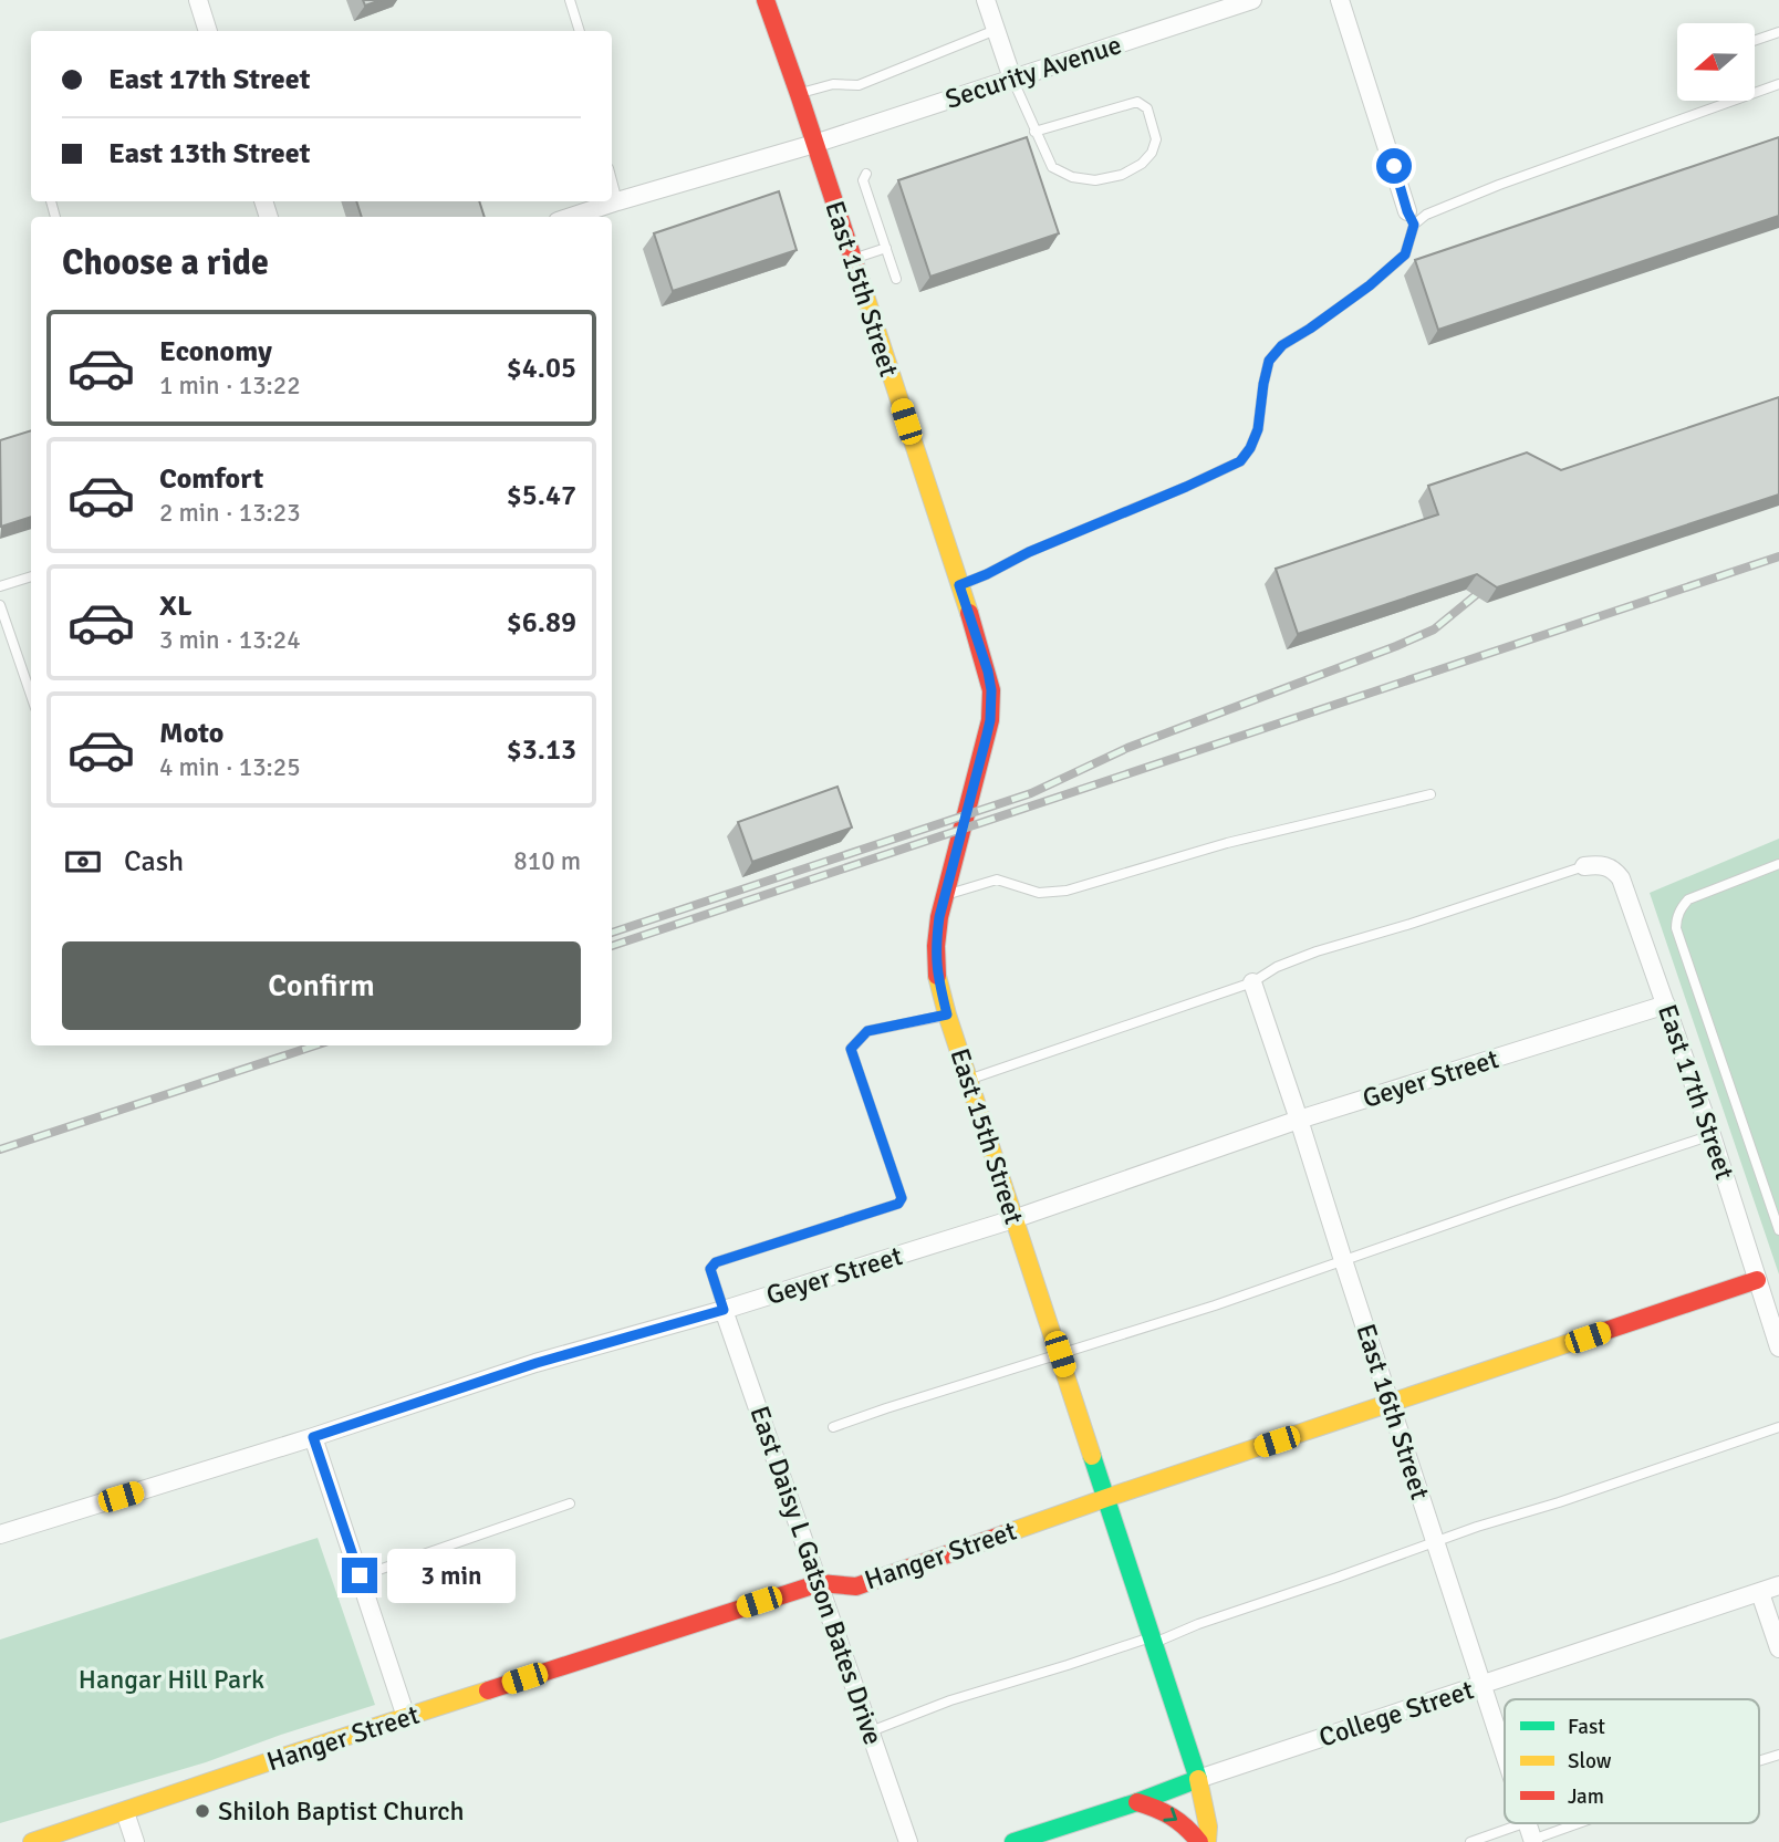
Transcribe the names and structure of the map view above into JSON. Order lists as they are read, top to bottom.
{
  "streets": {
    "main road": ["East 15th Street", "Hanger Street", "College Street"],
    "street": [
      "Security Avenue",
      "Geyer Street",
      "East 17th Street",
      "East 16th Street",
      "East Daisy L Gatson Bates Drive"
    ]
  },
  "crossings": [
    ["Security Avenue", "East 15th Street"],
    ["East 15th Street", "Geyer Street"],
    ["East 15th Street", "Hanger Street"],
    ["East 15th Street", "College Street"],
    ["Geyer Street", "East 17th Street"],
    ["Geyer Street", "East 16th Street"],
    ["Geyer Street", "East Daisy L Gatson Bates Drive"],
    ["East 17th Street", "Hanger Street"],
    ["East 16th Street", "Hanger Street"],
    ["East 16th Street", "College Street"],
    ["Hanger Street", "East Daisy L Gatson Bates Drive"]
  ],
  "parks": ["Hangar Hill Park"],
  "places": ["Shiloh Baptist Church"],
  "legend": ["Fast", "Slow", "Jam"],
  "north": "left",
  "page": {
    "banner": ["East 17th Street", "East 13th Street"],
    "heading": "Choose a ride",
    "list": [
      {
        "name": "Economy",
        "note": "1 min · 13:22",
        "value": "$4.05"
      },
      {
        "name": "Comfort",
        "note": "2 min · 13:23",
        "value": "$5.47"
      },
      {
        "name": "XL",
        "note": "3 min · 13:24",
        "value": "$6.89"
      },
      {
        "name": "Moto",
        "note": "4 min · 13:25",
        "value": "$3.13"
      }
    ],
    "pay": ["Cash", "810 m"],
    "buttons": "Confirm",
    "bubble": "3 min"
  }
}
